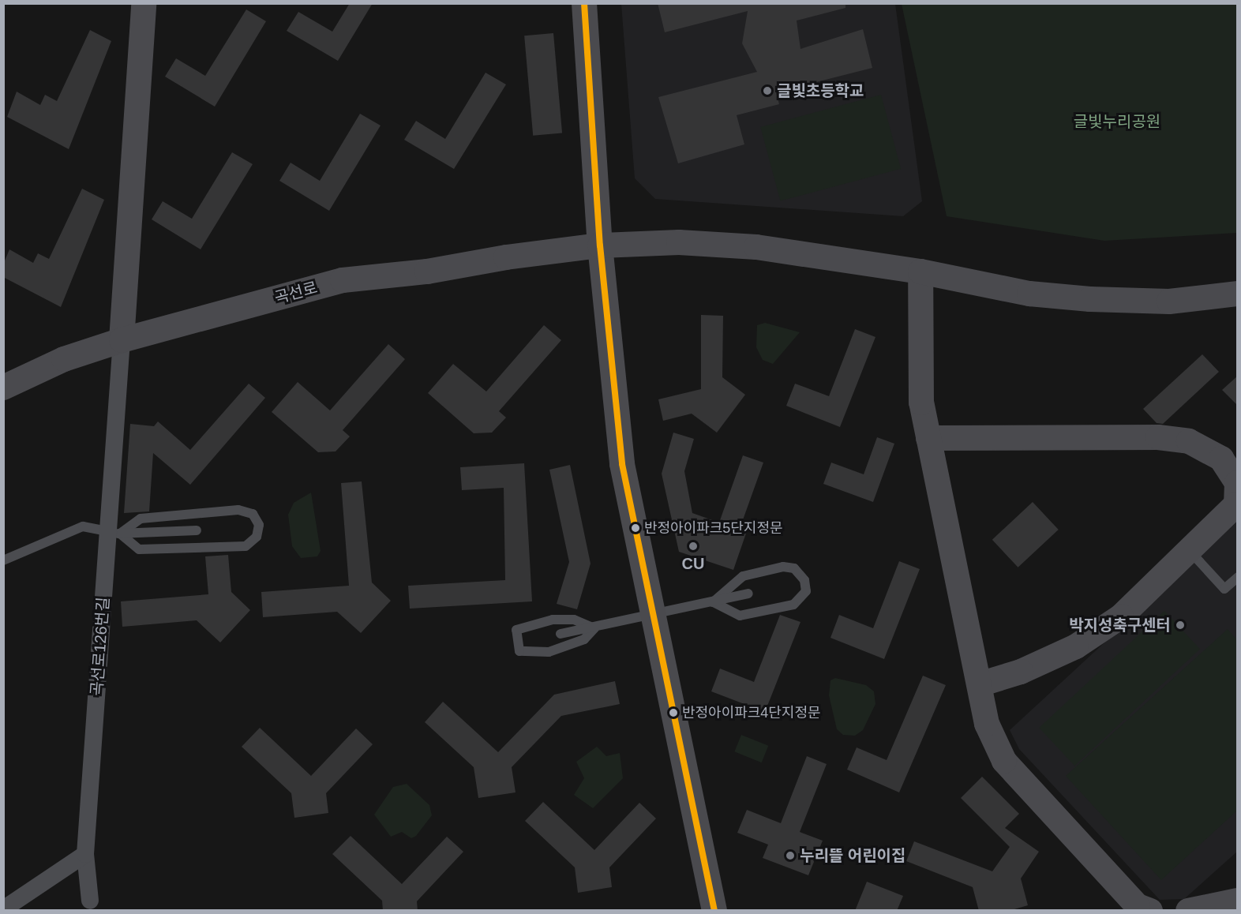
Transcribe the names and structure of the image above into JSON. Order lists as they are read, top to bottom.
{
  "streets": {
    "street": ["곡선로", "곡선로126번길"]
  },
  "crossings": [
    ["곡선로", "곡선로126번길"]
  ],
  "parks": ["글빛누리공원"],
  "places": [
    "글빛초등학교",
    "반정아이파크5단지정문",
    "CU",
    "박지성축구센터",
    "반정아이파크4단지정문",
    "누리뜰 어린이집"
  ]
}
